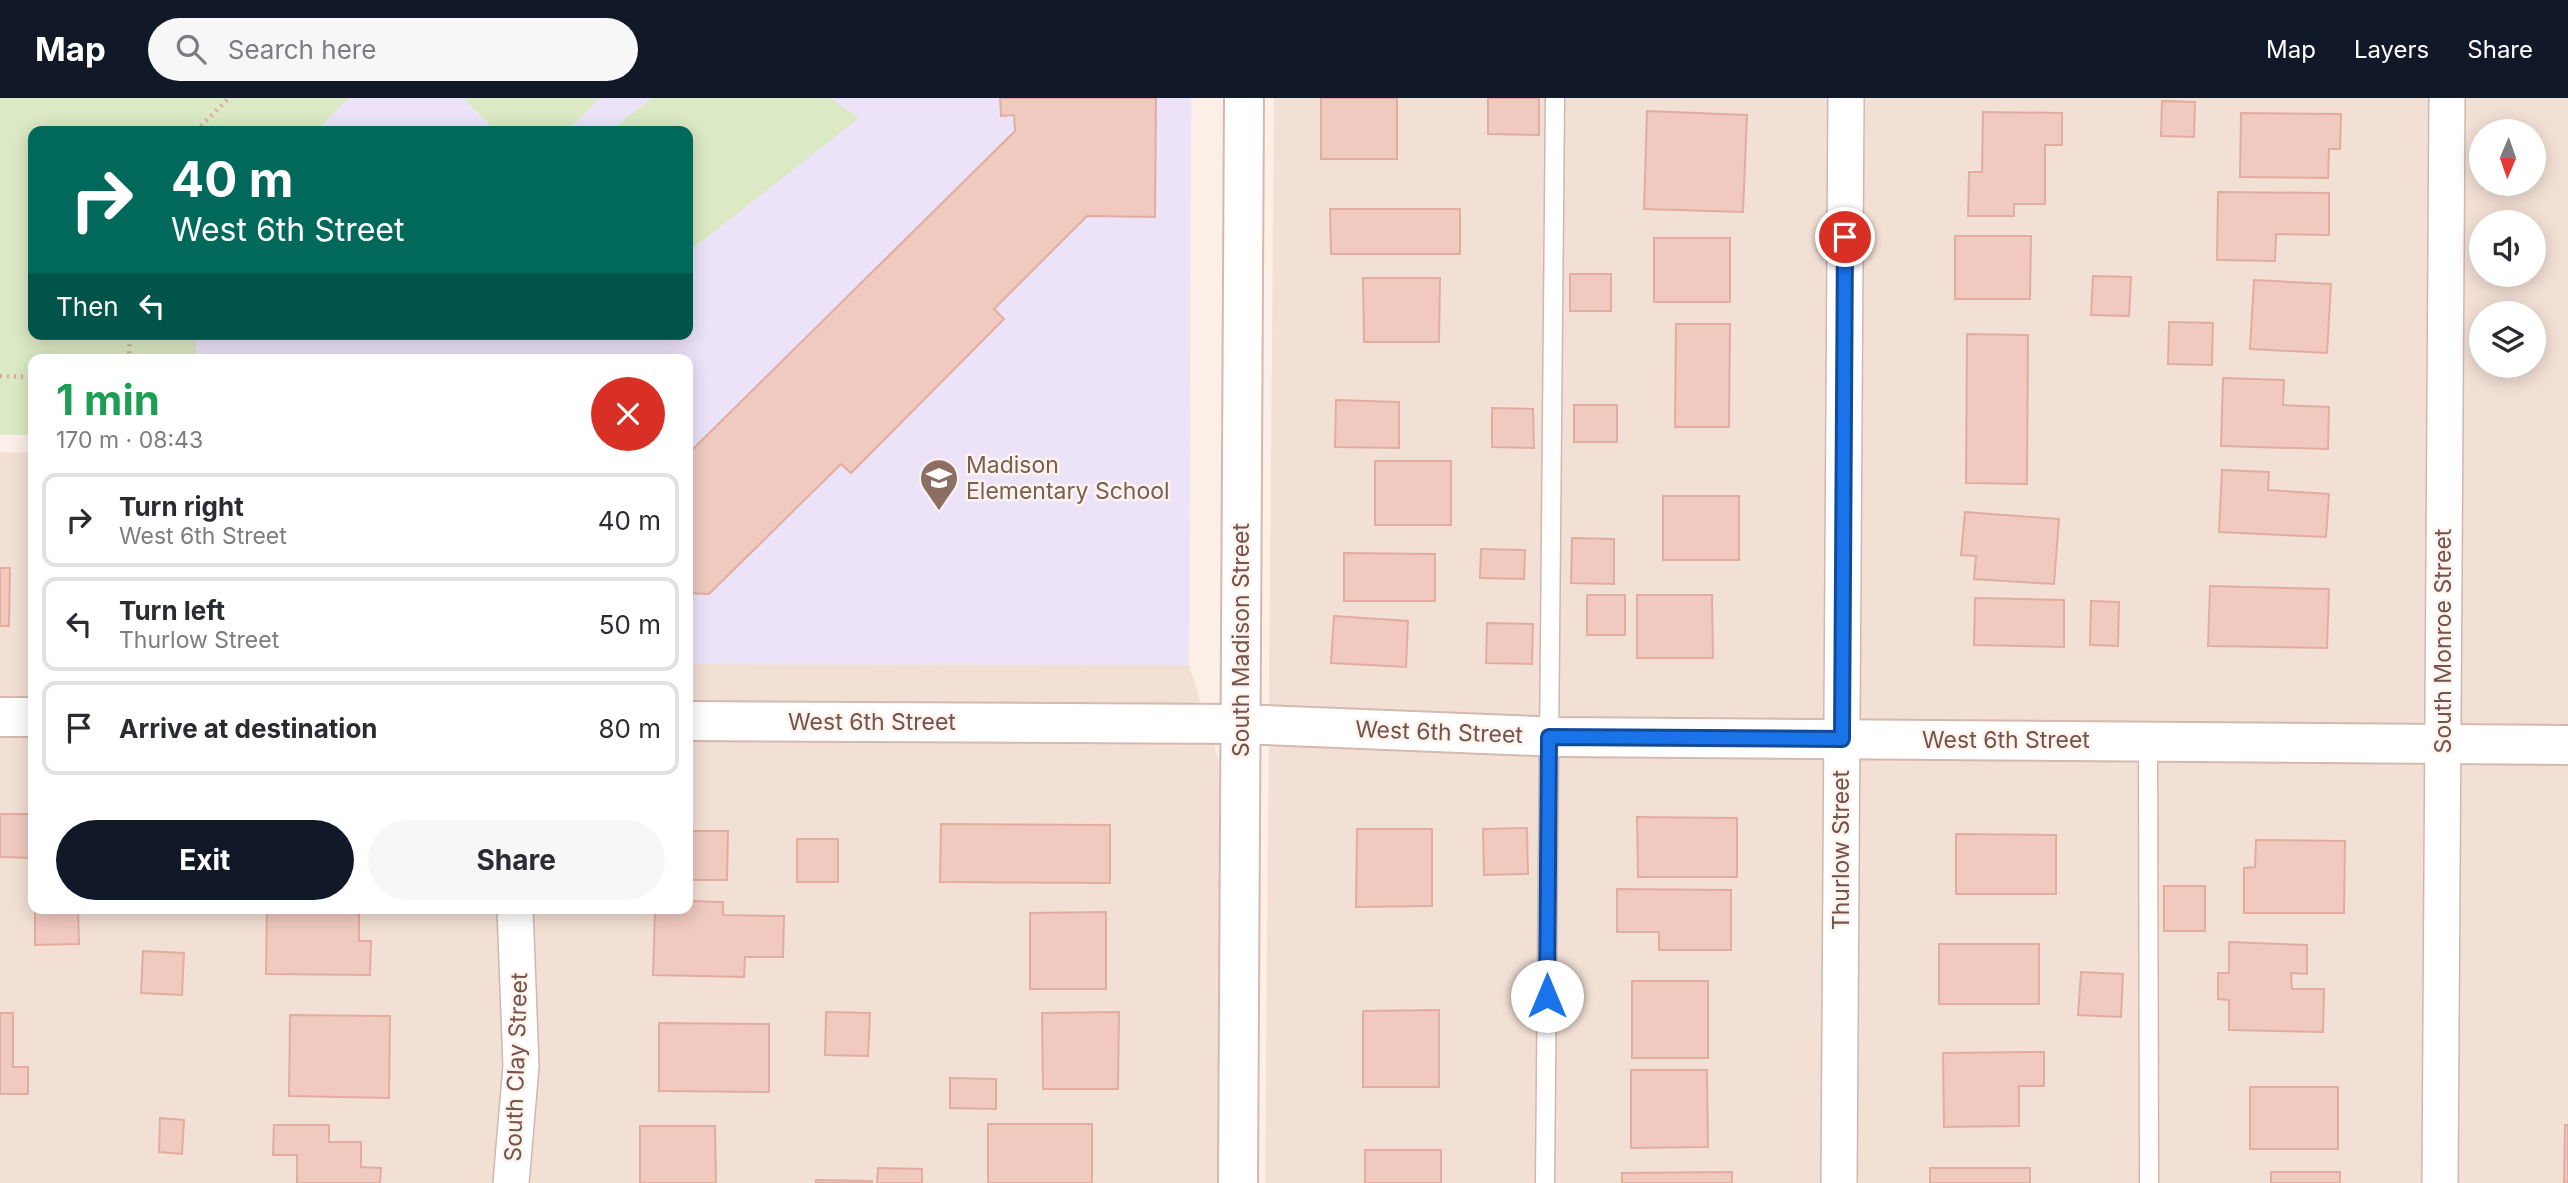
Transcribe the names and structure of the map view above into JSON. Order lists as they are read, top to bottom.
{
  "streets": {
    "street": [
      "South Madison Street",
      "South Monroe Street",
      "West 6th Street",
      "Thurlow Street",
      "South Clay Street"
    ]
  },
  "crossings": [
    ["South Madison Street", "West 6th Street"],
    ["South Monroe Street", "West 6th Street"],
    ["West 6th Street", "Thurlow Street"]
  ],
  "places": {
    "school or university": ["Madison Elementary School"]
  },
  "north": "bottom",
  "page": {
    "header": "Map",
    "search": "Search here",
    "nav": ["Map", "Layers", "Share"],
    "turn": ["40 m", "West 6th Street"],
    "then": "Then",
    "heading": ["1 min", "170 m · 08:43"],
    "list": [
      {
        "name": "Turn right",
        "note": "West 6th Street",
        "value": "40 m"
      },
      {
        "name": "Turn left",
        "note": "Thurlow Street",
        "value": "50 m"
      },
      {
        "name": "Arrive at destination",
        "value": "80 m"
      }
    ],
    "buttons": ["Exit", "Share"]
  }
}
